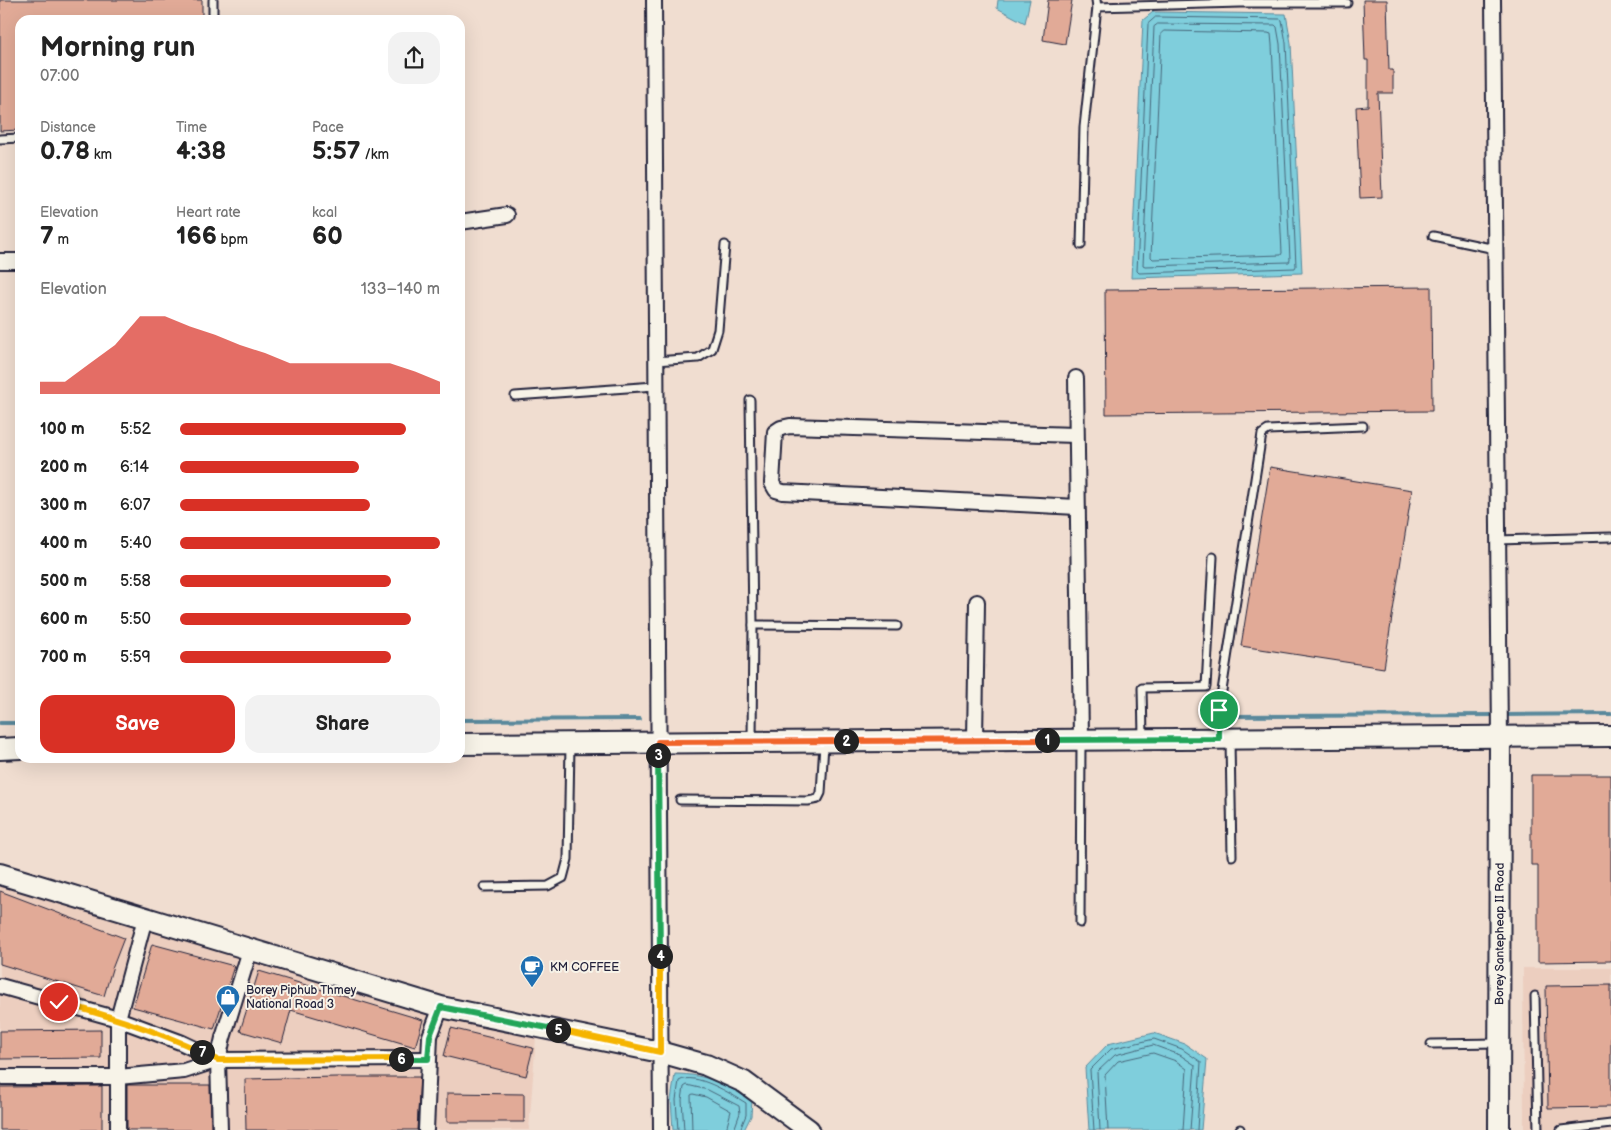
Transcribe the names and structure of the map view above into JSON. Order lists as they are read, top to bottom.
{
  "streets": {
    "street": ["Borey Santepheap II Road"]
  },
  "places": {
    "cafe": ["KM COFFEE"],
    "shop": ["Borey Piphub Thmey National Road 3"]
  },
  "page": {
    "heading": ["Morning run", "07:00"],
    "stats": [
      ["Distance", "0.78 km"],
      ["Time", "4:38"],
      ["Pace", "5:57 /km"],
      ["Elevation", "7 m"],
      ["Heart rate", "166 bpm"],
      ["kcal", "60"]
    ],
    "chart": ["Elevation", "133–140 m"],
    "list": [
      {
        "name": "100 m",
        "note": "5:52"
      },
      {
        "name": "200 m",
        "note": "6:14"
      },
      {
        "name": "300 m",
        "note": "6:07"
      },
      {
        "name": "400 m",
        "note": "5:40"
      },
      {
        "name": "500 m",
        "note": "5:58"
      },
      {
        "name": "600 m",
        "note": "5:50"
      },
      {
        "name": "700 m",
        "note": "5:59"
      }
    ],
    "buttons": ["Save", "Share"],
    "pins": [
      "1",
      "2",
      "3",
      "4",
      "5",
      "7",
      "6"
    ]
  }
}
